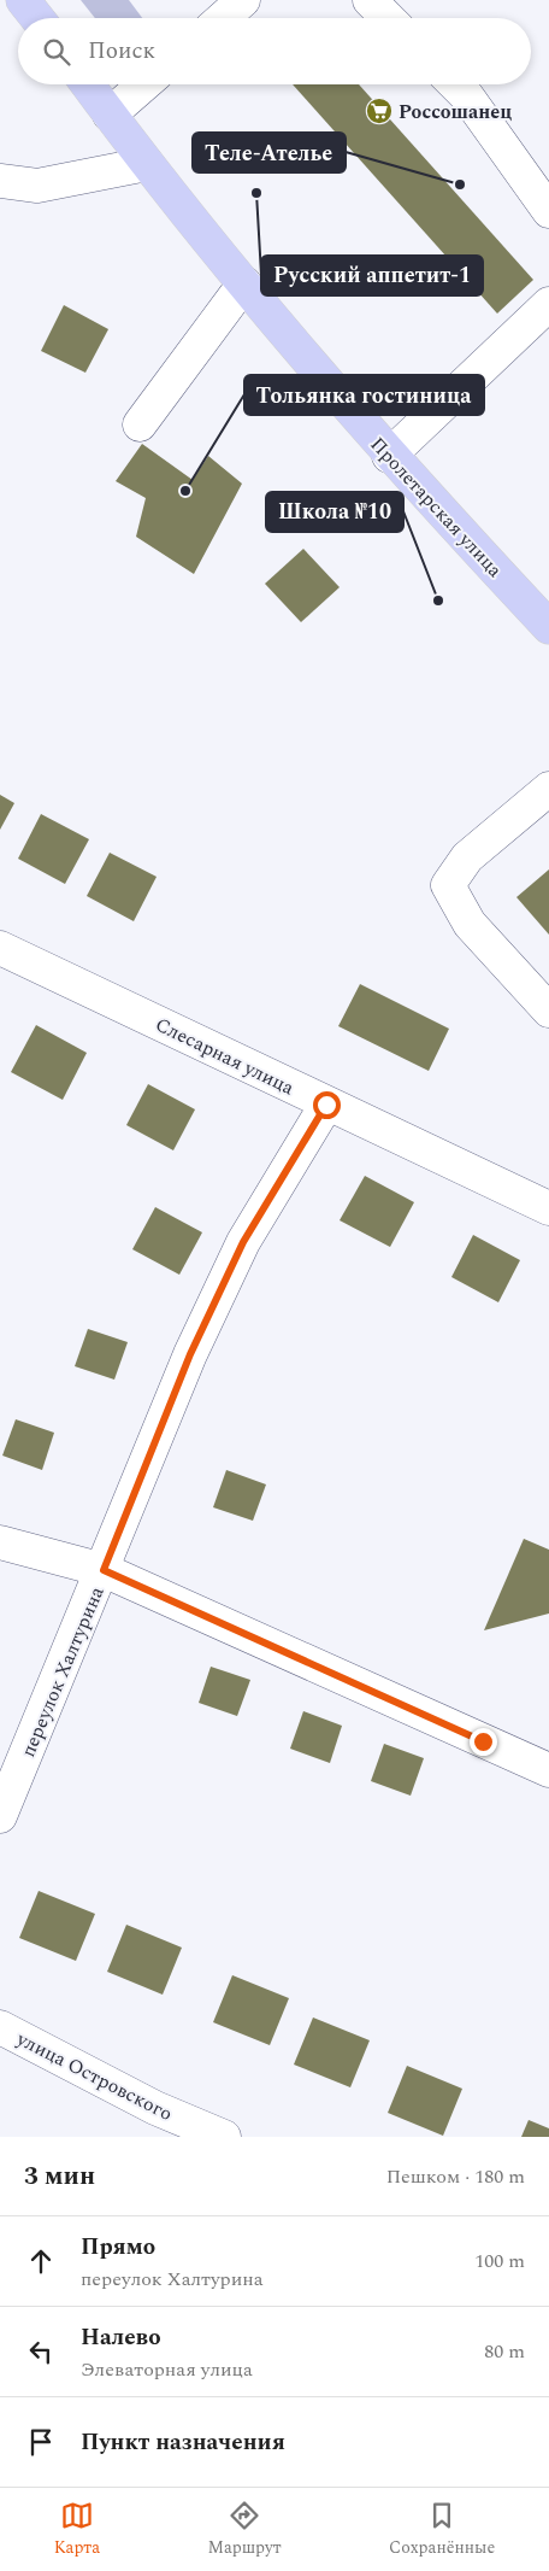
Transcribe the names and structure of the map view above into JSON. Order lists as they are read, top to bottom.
{
  "streets": {
    "main road": ["Пролетарская улица"],
    "street": ["Слесарная улица", "переулок Халтурина", "улица Островского"]
  },
  "crossings": [
    ["Слесарная улица", "переулок Халтурина"]
  ],
  "places": {
    "supermarket": ["Россошанец"],
    "other": [
      "Теле-Ателье",
      "Русский аппетит-1",
      "Тольянка гостиница",
      "Школа №10"
    ]
  },
  "page": {
    "search": "Поиск",
    "heading": ["3 мин", "Пешком · 180 m"],
    "list": [
      ["Прямо", "переулок Халтурина", "100 m"],
      ["Налево", "Элеваторная улица", "80 m"],
      "Пункт назначения"
    ],
    "nav": ["Карта", "Маршрут", "Сохранённые"]
  }
}
